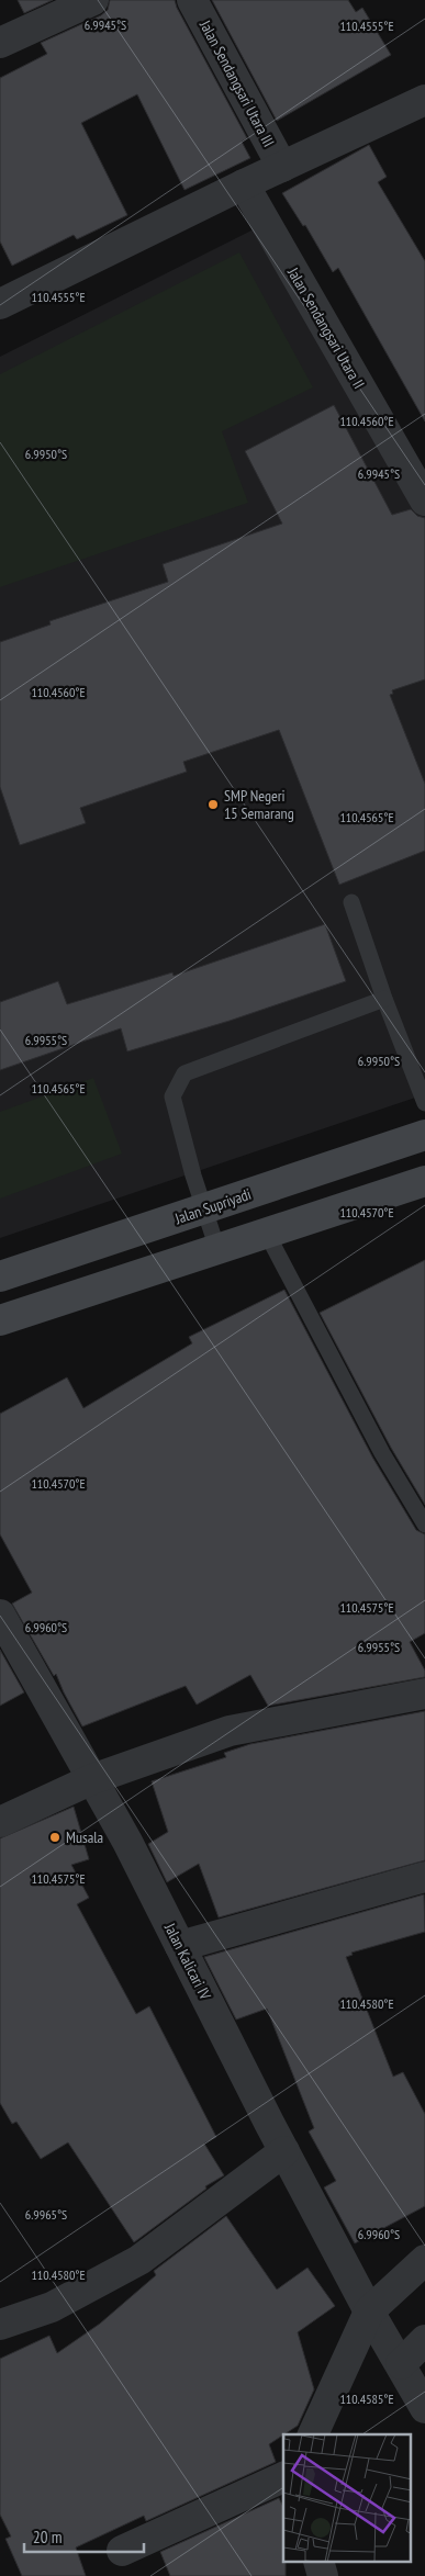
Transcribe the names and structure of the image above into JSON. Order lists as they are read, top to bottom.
{
  "streets": {
    "street": [
      "Jalan Sendangsari Utara III",
      "Jalan Sendangsari Utara II",
      "Jalan Supriyadi",
      "Jalan Kalicari IV"
    ]
  },
  "places": ["SMP Negeri 15 Semarang", "Musala"],
  "scale_bar": "20 m",
  "coordinates": [
    "6.9945°S",
    "110.4555°E",
    "110.4560°E",
    "6.9950°S",
    "110.4565°E",
    "6.9955°S",
    "110.4570°E",
    "110.4575°E",
    "6.9960°S",
    "110.4580°E",
    "6.9965°S",
    "110.4585°E"
  ]
}
